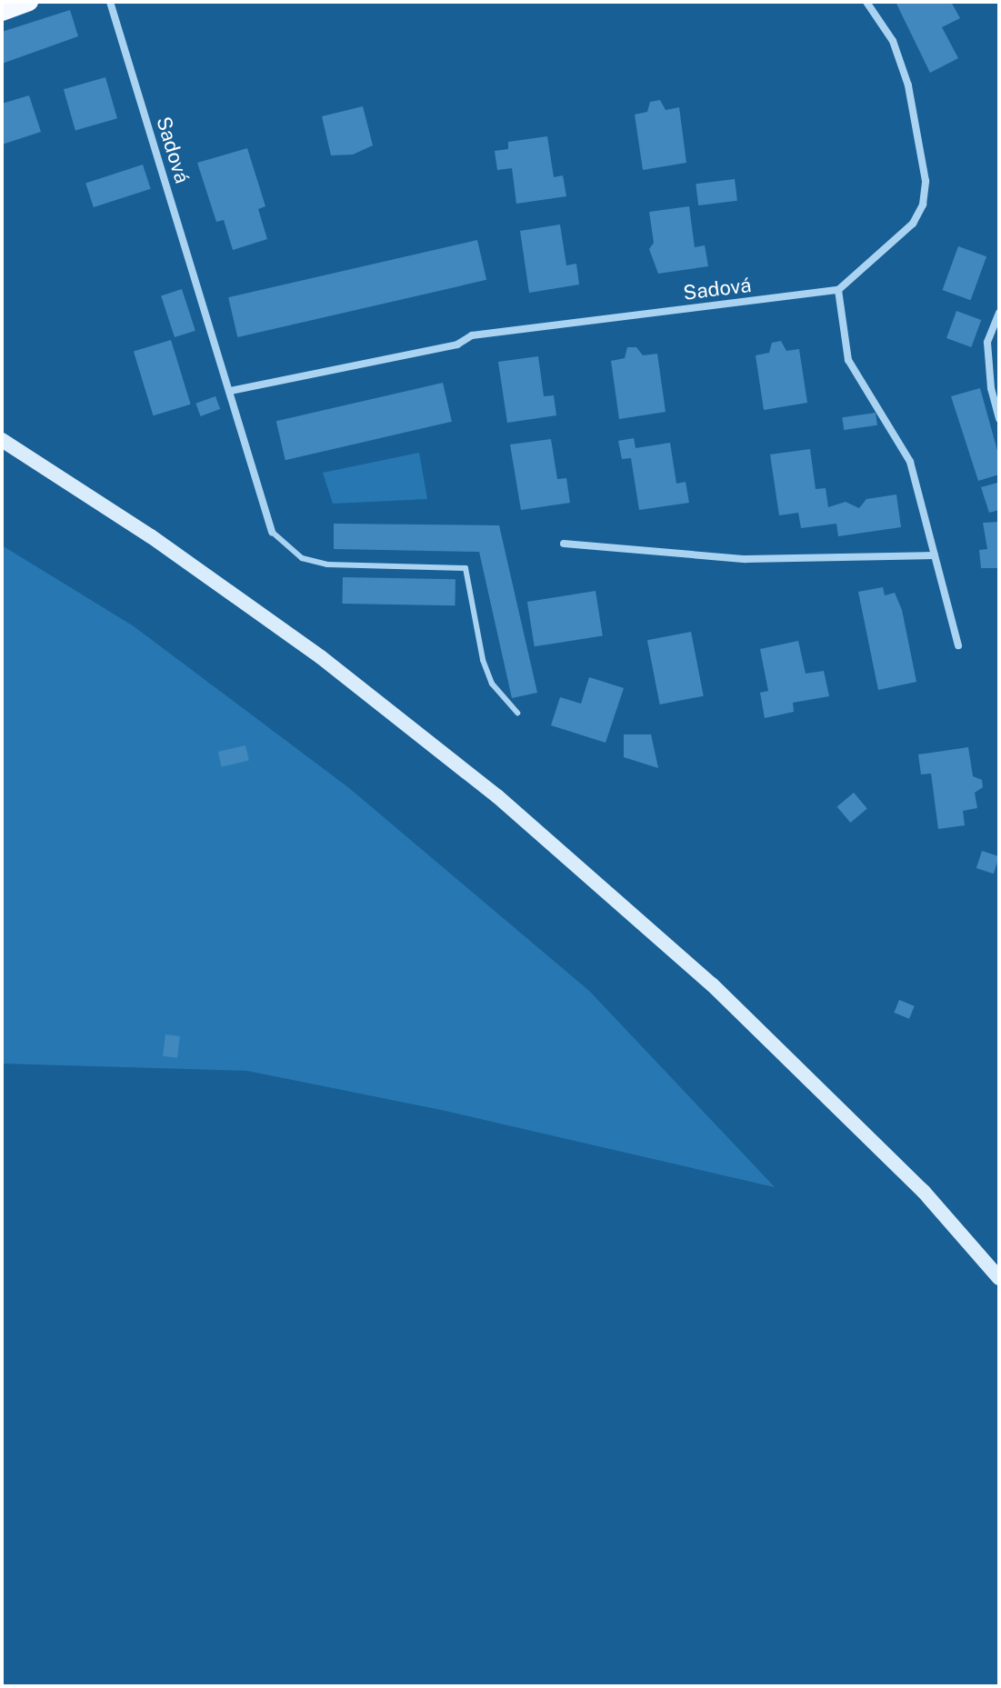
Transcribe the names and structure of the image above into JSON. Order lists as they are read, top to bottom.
{
  "streets": {
    "street": ["Sadová"]
  }
}
